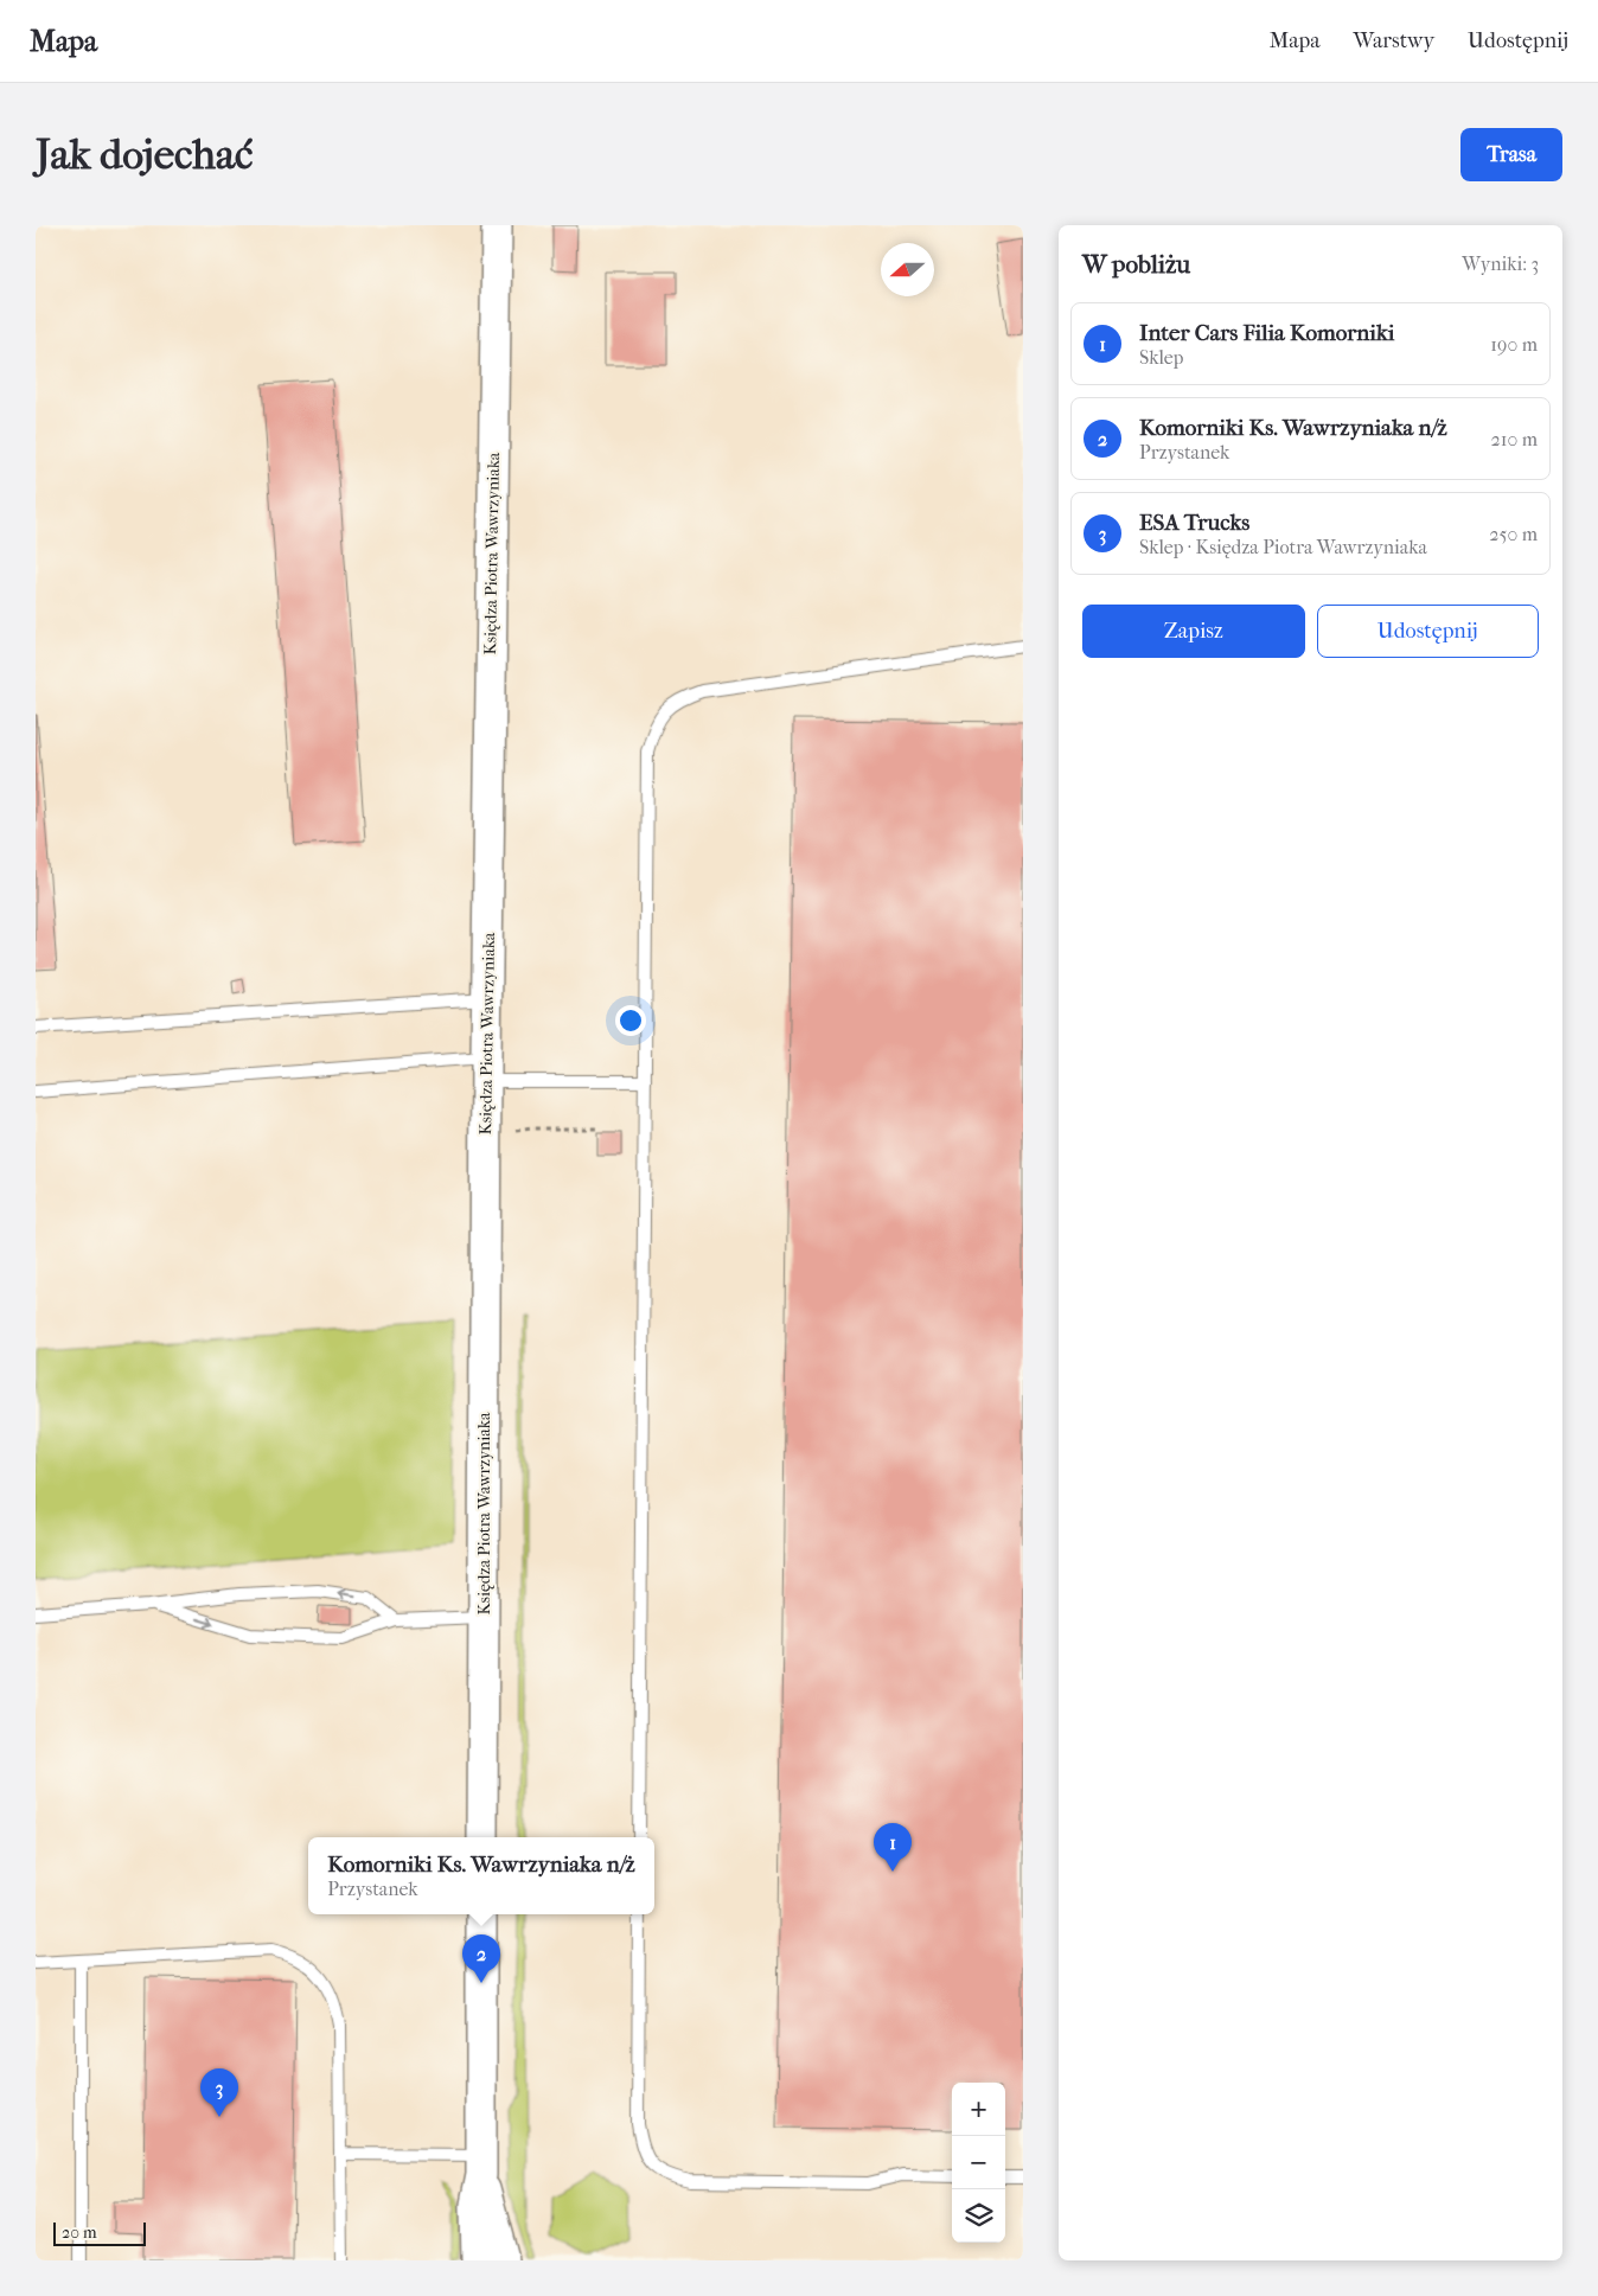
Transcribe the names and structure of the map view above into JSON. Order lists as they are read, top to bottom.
{
  "streets": {
    "street": ["Księdza Piotra Wawrzyniaka"]
  },
  "scale_bar": "20 m",
  "north": "left",
  "page": {
    "header": "Mapa",
    "nav": ["Mapa", "Warstwy", "Udostępnij"],
    "buttons": [
      "Trasa",
      ["Zapisz", "Udostępnij"]
    ],
    "title": "Jak dojechać",
    "heading": ["W pobliżu", "Wyniki: 3"],
    "list": [
      {
        "mark": "1",
        "name": "Inter Cars Filia Komorniki",
        "note": "Sklep",
        "value": "190 m"
      },
      {
        "mark": "2",
        "name": "Komorniki Ks. Wawrzyniaka n/ż",
        "note": "Przystanek",
        "value": "210 m"
      },
      {
        "mark": "3",
        "name": "ESA Trucks",
        "note": "Sklep · Księdza Piotra Wawrzyniaka",
        "value": "250 m"
      }
    ],
    "pins": ["1", "2", "3"],
    "popup": ["Komorniki Ks. Wawrzyniaka n/ż", "Przystanek"],
    "map_buttons": ["+", "−"],
    "scale": "20 m"
  }
}
